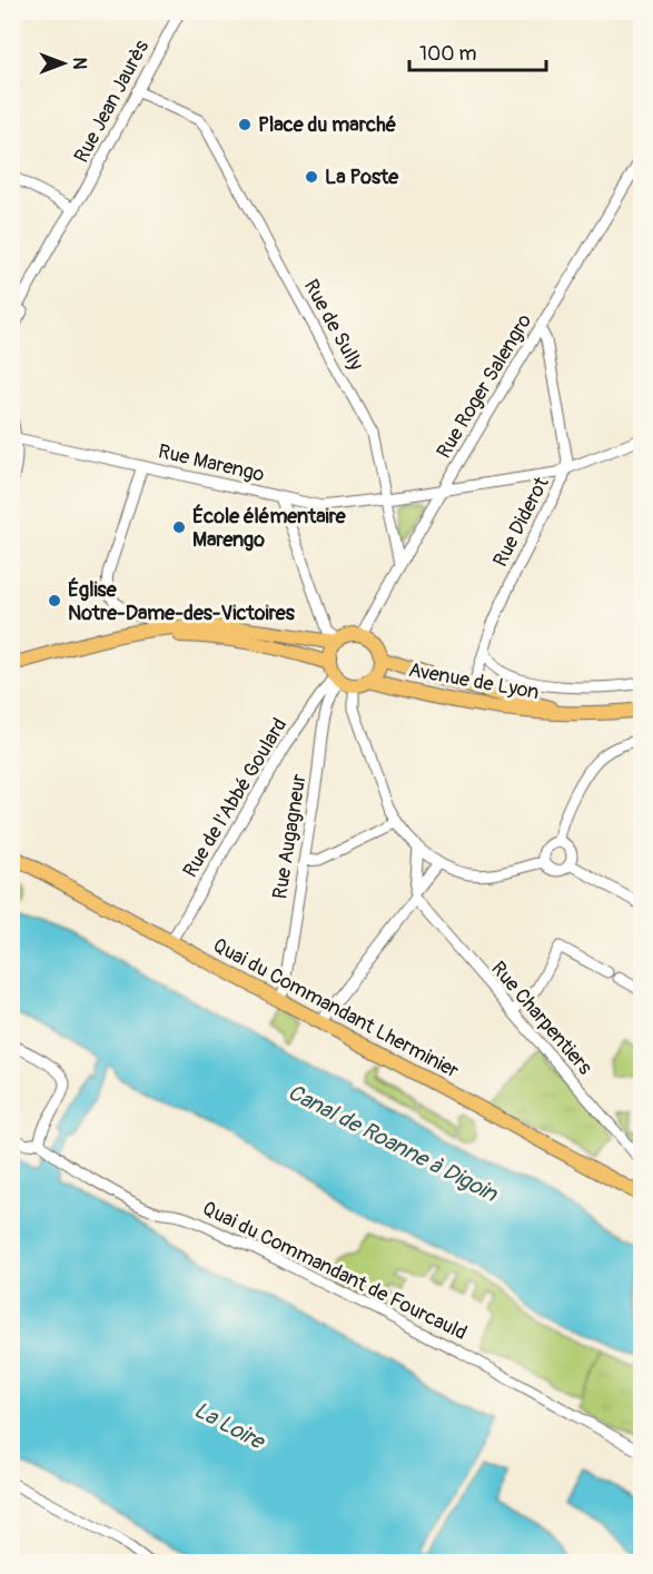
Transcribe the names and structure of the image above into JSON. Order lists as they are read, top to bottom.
{
  "streets": {
    "main road": ["Avenue de Lyon", "Quai du Commandant Lherminier"],
    "street": [
      "Rue Jean Jaurès",
      "Rue de Sully",
      "Rue Roger Salengro",
      "Rue Marengo",
      "Rue Diderot",
      "Rue de l'Abbé Goulard",
      "Rue Augagneur",
      "Rue Charpentiers",
      "Quai du Commandant de Fourcauld"
    ]
  },
  "crossings": [
    ["Rue Jean Jaurès", "Rue de Sully"],
    ["Rue de Sully", "Rue Roger Salengro"],
    ["Rue de Sully", "Rue Marengo"],
    ["Rue Roger Salengro", "Rue Marengo"],
    ["Rue Roger Salengro", "Rue Diderot"],
    ["Rue Roger Salengro", "Avenue de Lyon"],
    ["Rue Roger Salengro", "Rue de l'Abbé Goulard"],
    ["Rue Roger Salengro", "Rue Augagneur"],
    ["Rue Marengo", "Rue Diderot"],
    ["Rue Diderot", "Avenue de Lyon"],
    ["Avenue de Lyon", "Rue de l'Abbé Goulard"],
    ["Avenue de Lyon", "Rue Augagneur"],
    ["Rue de l'Abbé Goulard", "Rue Augagneur"],
    ["Rue de l'Abbé Goulard", "Quai du Commandant Lherminier"],
    ["Rue Augagneur", "Quai du Commandant Lherminier"]
  ],
  "water": ["Canal de Roanne à Digoin", "La Loire"],
  "places": [
    "Place du marché",
    "La Poste",
    "École élémentaire Marengo",
    "Église Notre-Dame-des-Victoires"
  ],
  "scale_bar": "100 m",
  "north": "right"
}
